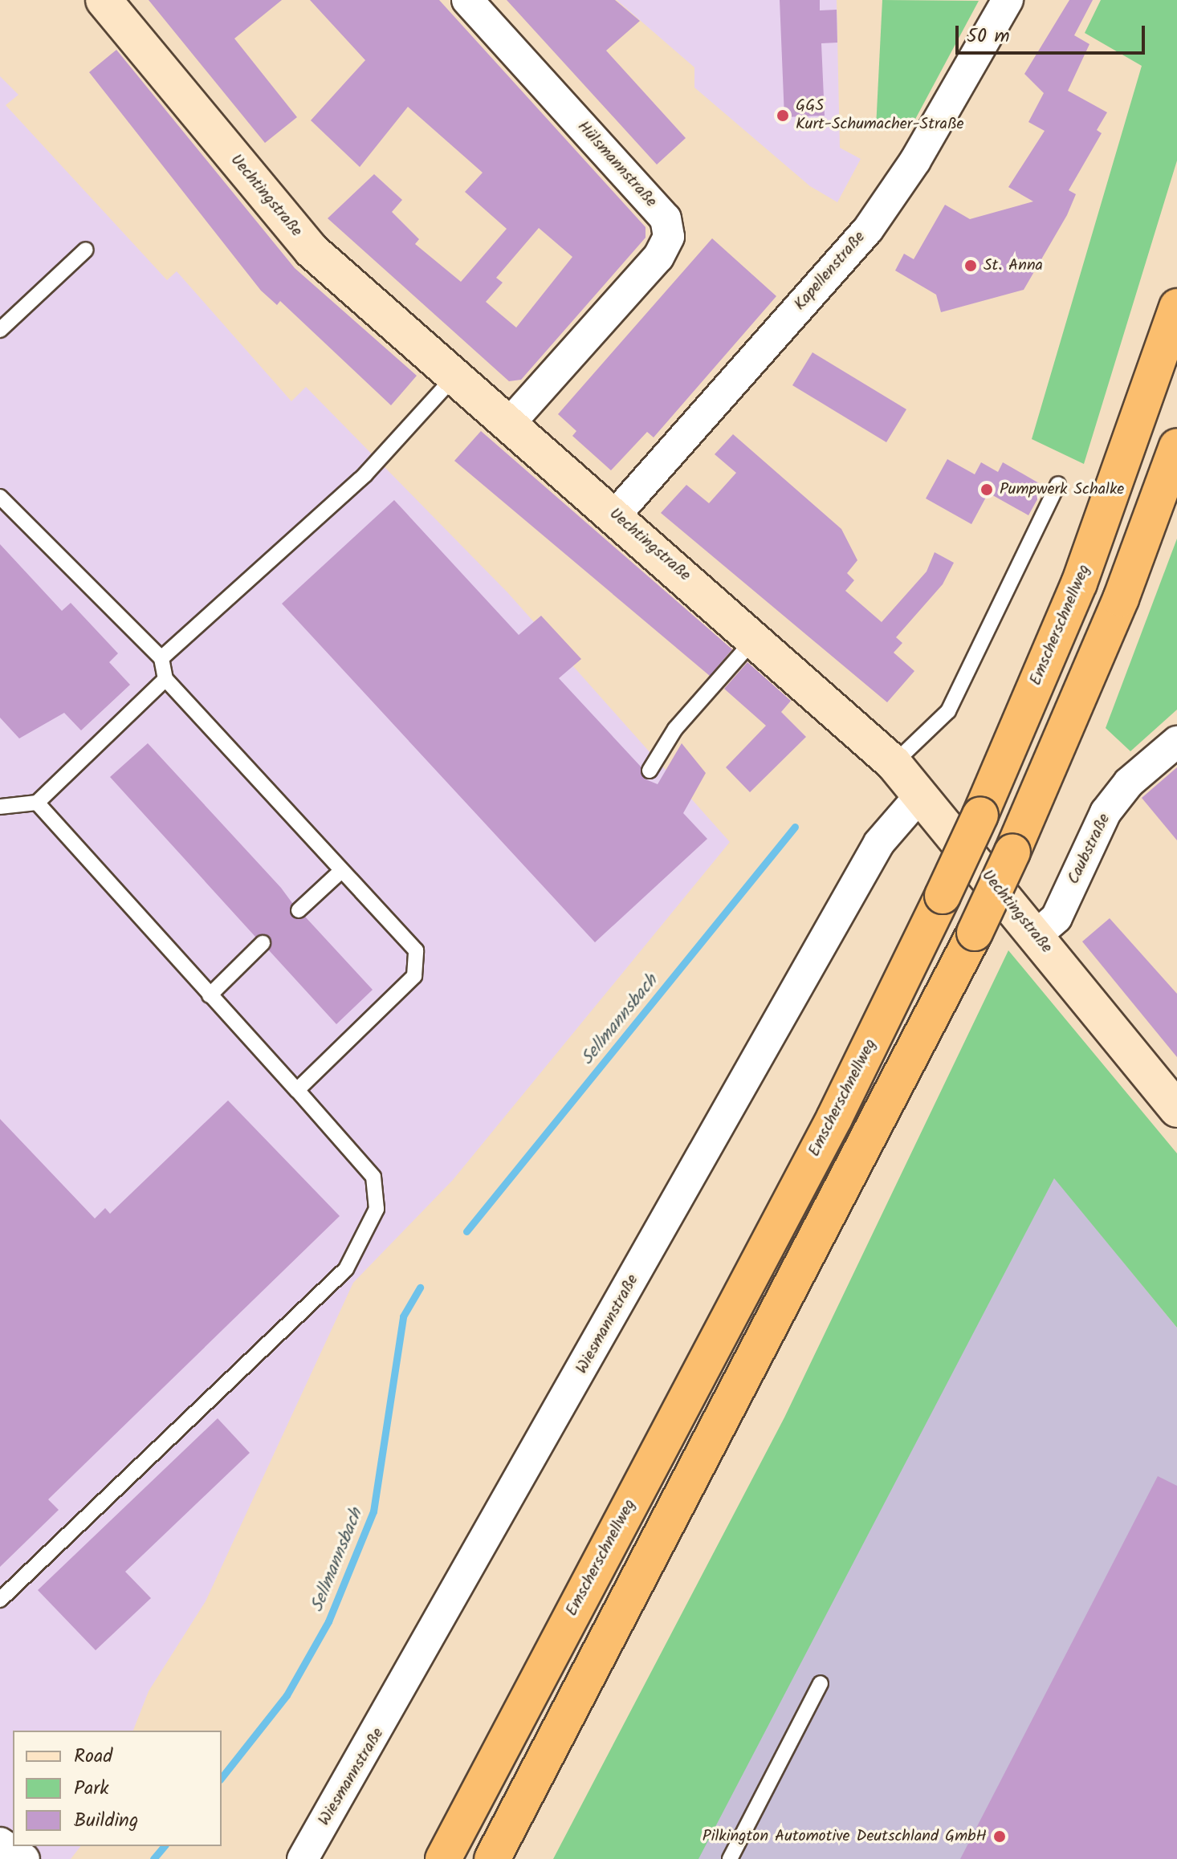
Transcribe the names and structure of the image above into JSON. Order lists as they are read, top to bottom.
{
  "streets": {
    "highway": ["Emscherschnellweg"],
    "street": [
      "Hülsmannstraße",
      "Uechtingstraße",
      "Kapellenstraße",
      "Caubstraße",
      "Wiesmannstraße"
    ]
  },
  "crossings": [
    ["Hülsmannstraße", "Uechtingstraße"],
    ["Uechtingstraße", "Kapellenstraße"],
    ["Uechtingstraße", "Caubstraße"],
    ["Uechtingstraße", "Wiesmannstraße"]
  ],
  "water": ["Sellmannsbach"],
  "places": [
    "GGS Kurt-Schumacher-Straße",
    "St. Anna",
    "Pumpwerk Schalke",
    "Pilkington Automotive Deutschland GmbH"
  ],
  "legend": ["Road", "Park", "Building"],
  "scale_bar": "50 m"
}
